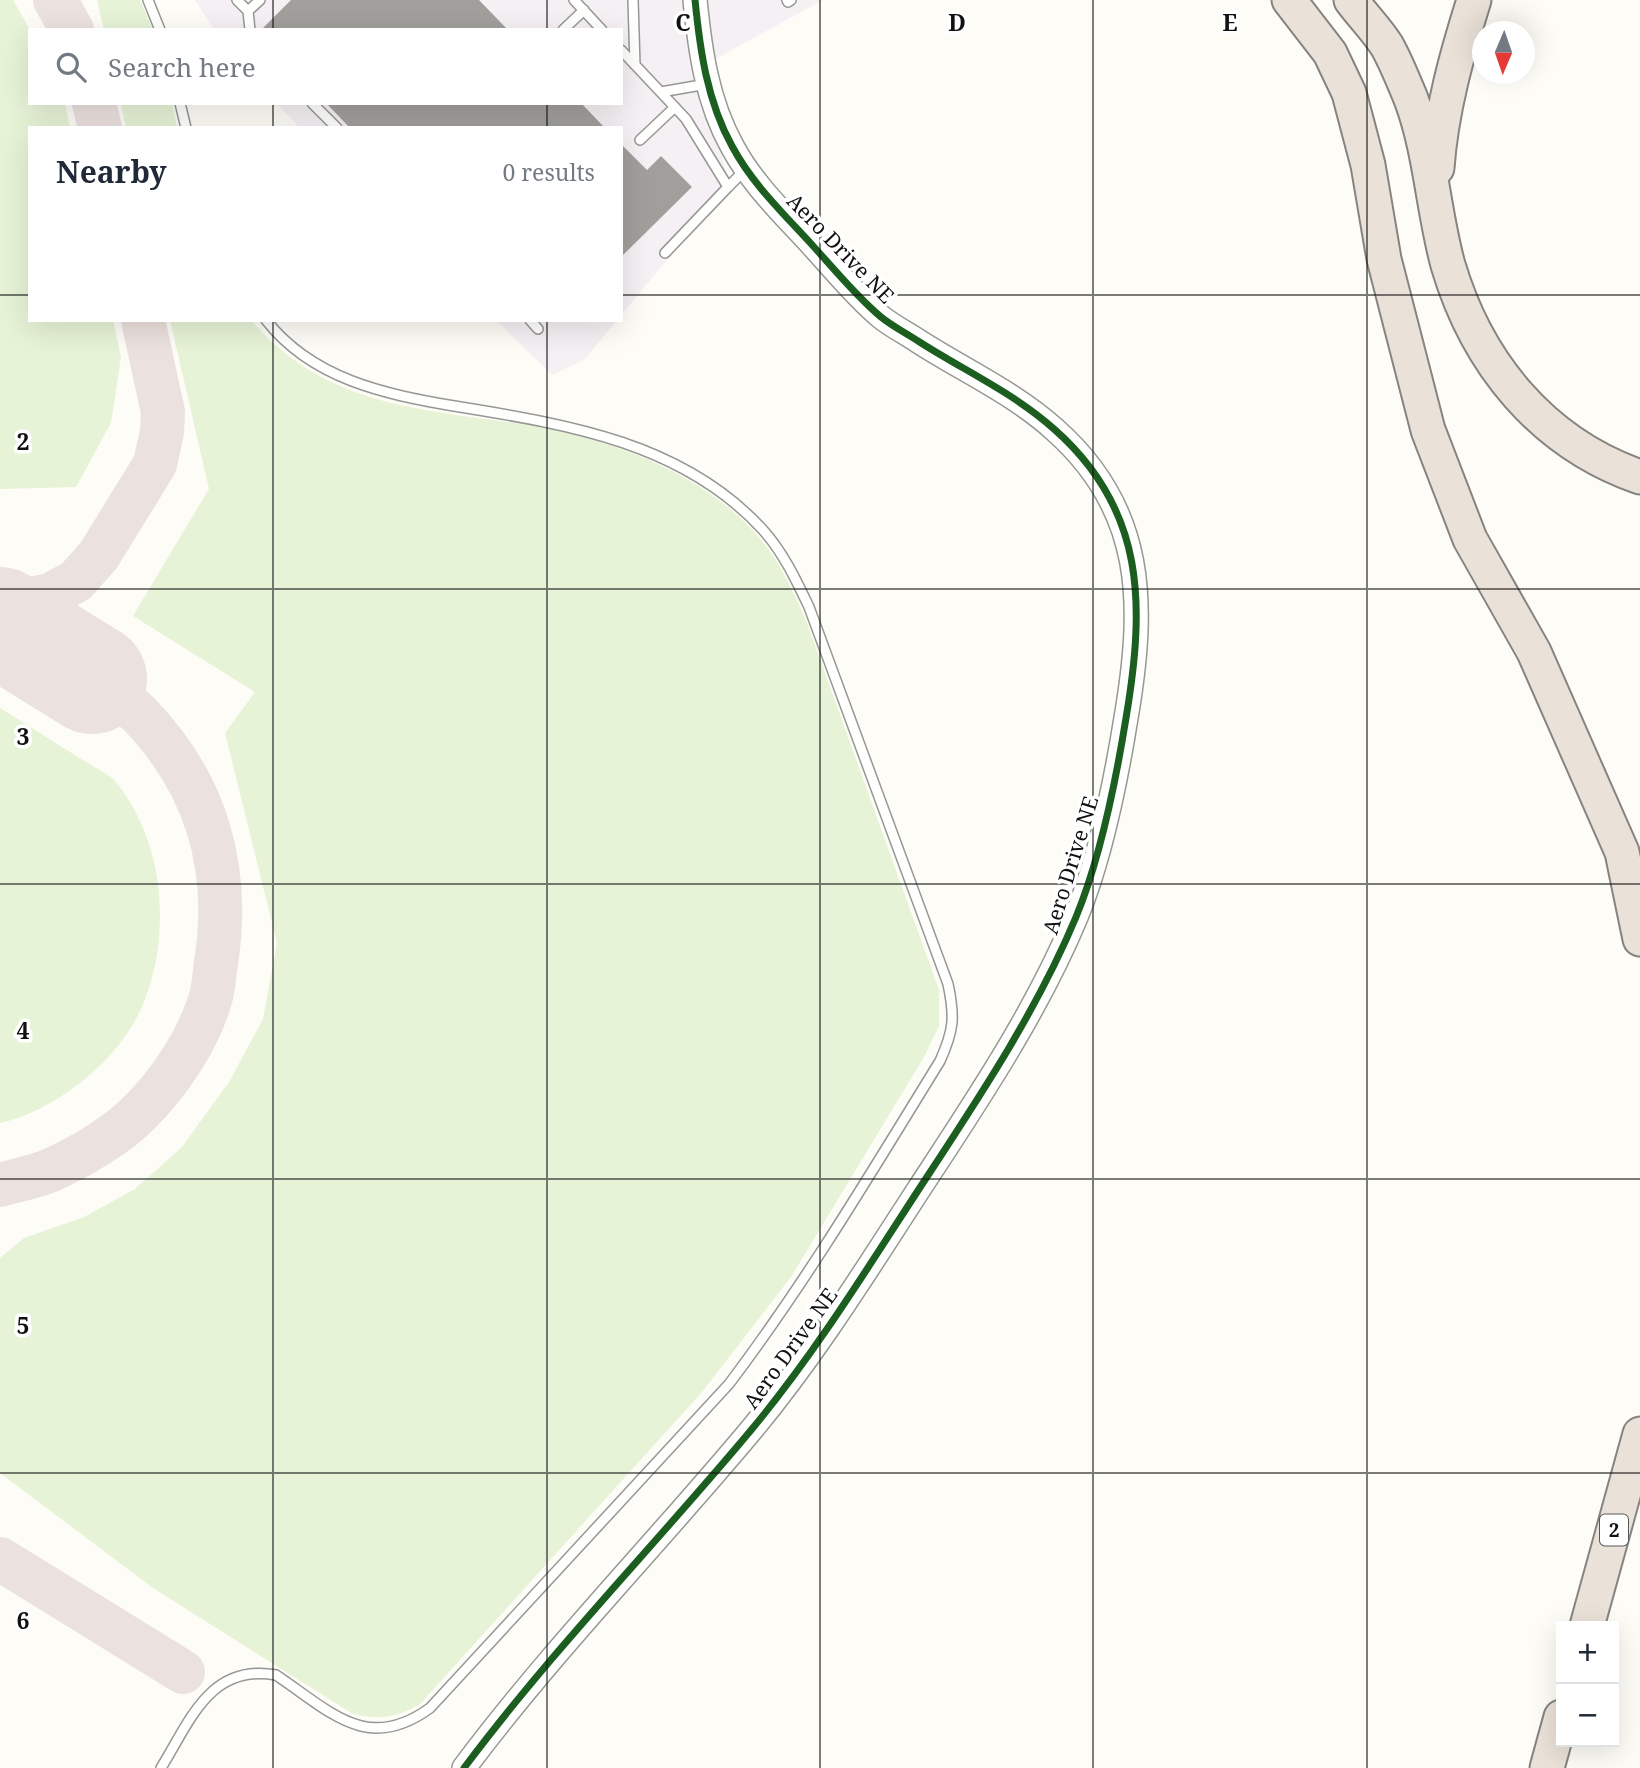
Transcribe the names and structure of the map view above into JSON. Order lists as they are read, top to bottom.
{
  "streets": {
    "highway": ["2"],
    "street": ["Aero Drive NE"]
  },
  "north": "bottom",
  "page": {
    "search": "Search here",
    "heading": ["Nearby", "0 results"],
    "map_buttons": ["+", "−"]
  },
  "grid": {
    "columns": ["C", "D", "E"],
    "rows": [
      "2",
      "3",
      "4",
      "5",
      "6"
    ]
  }
}
